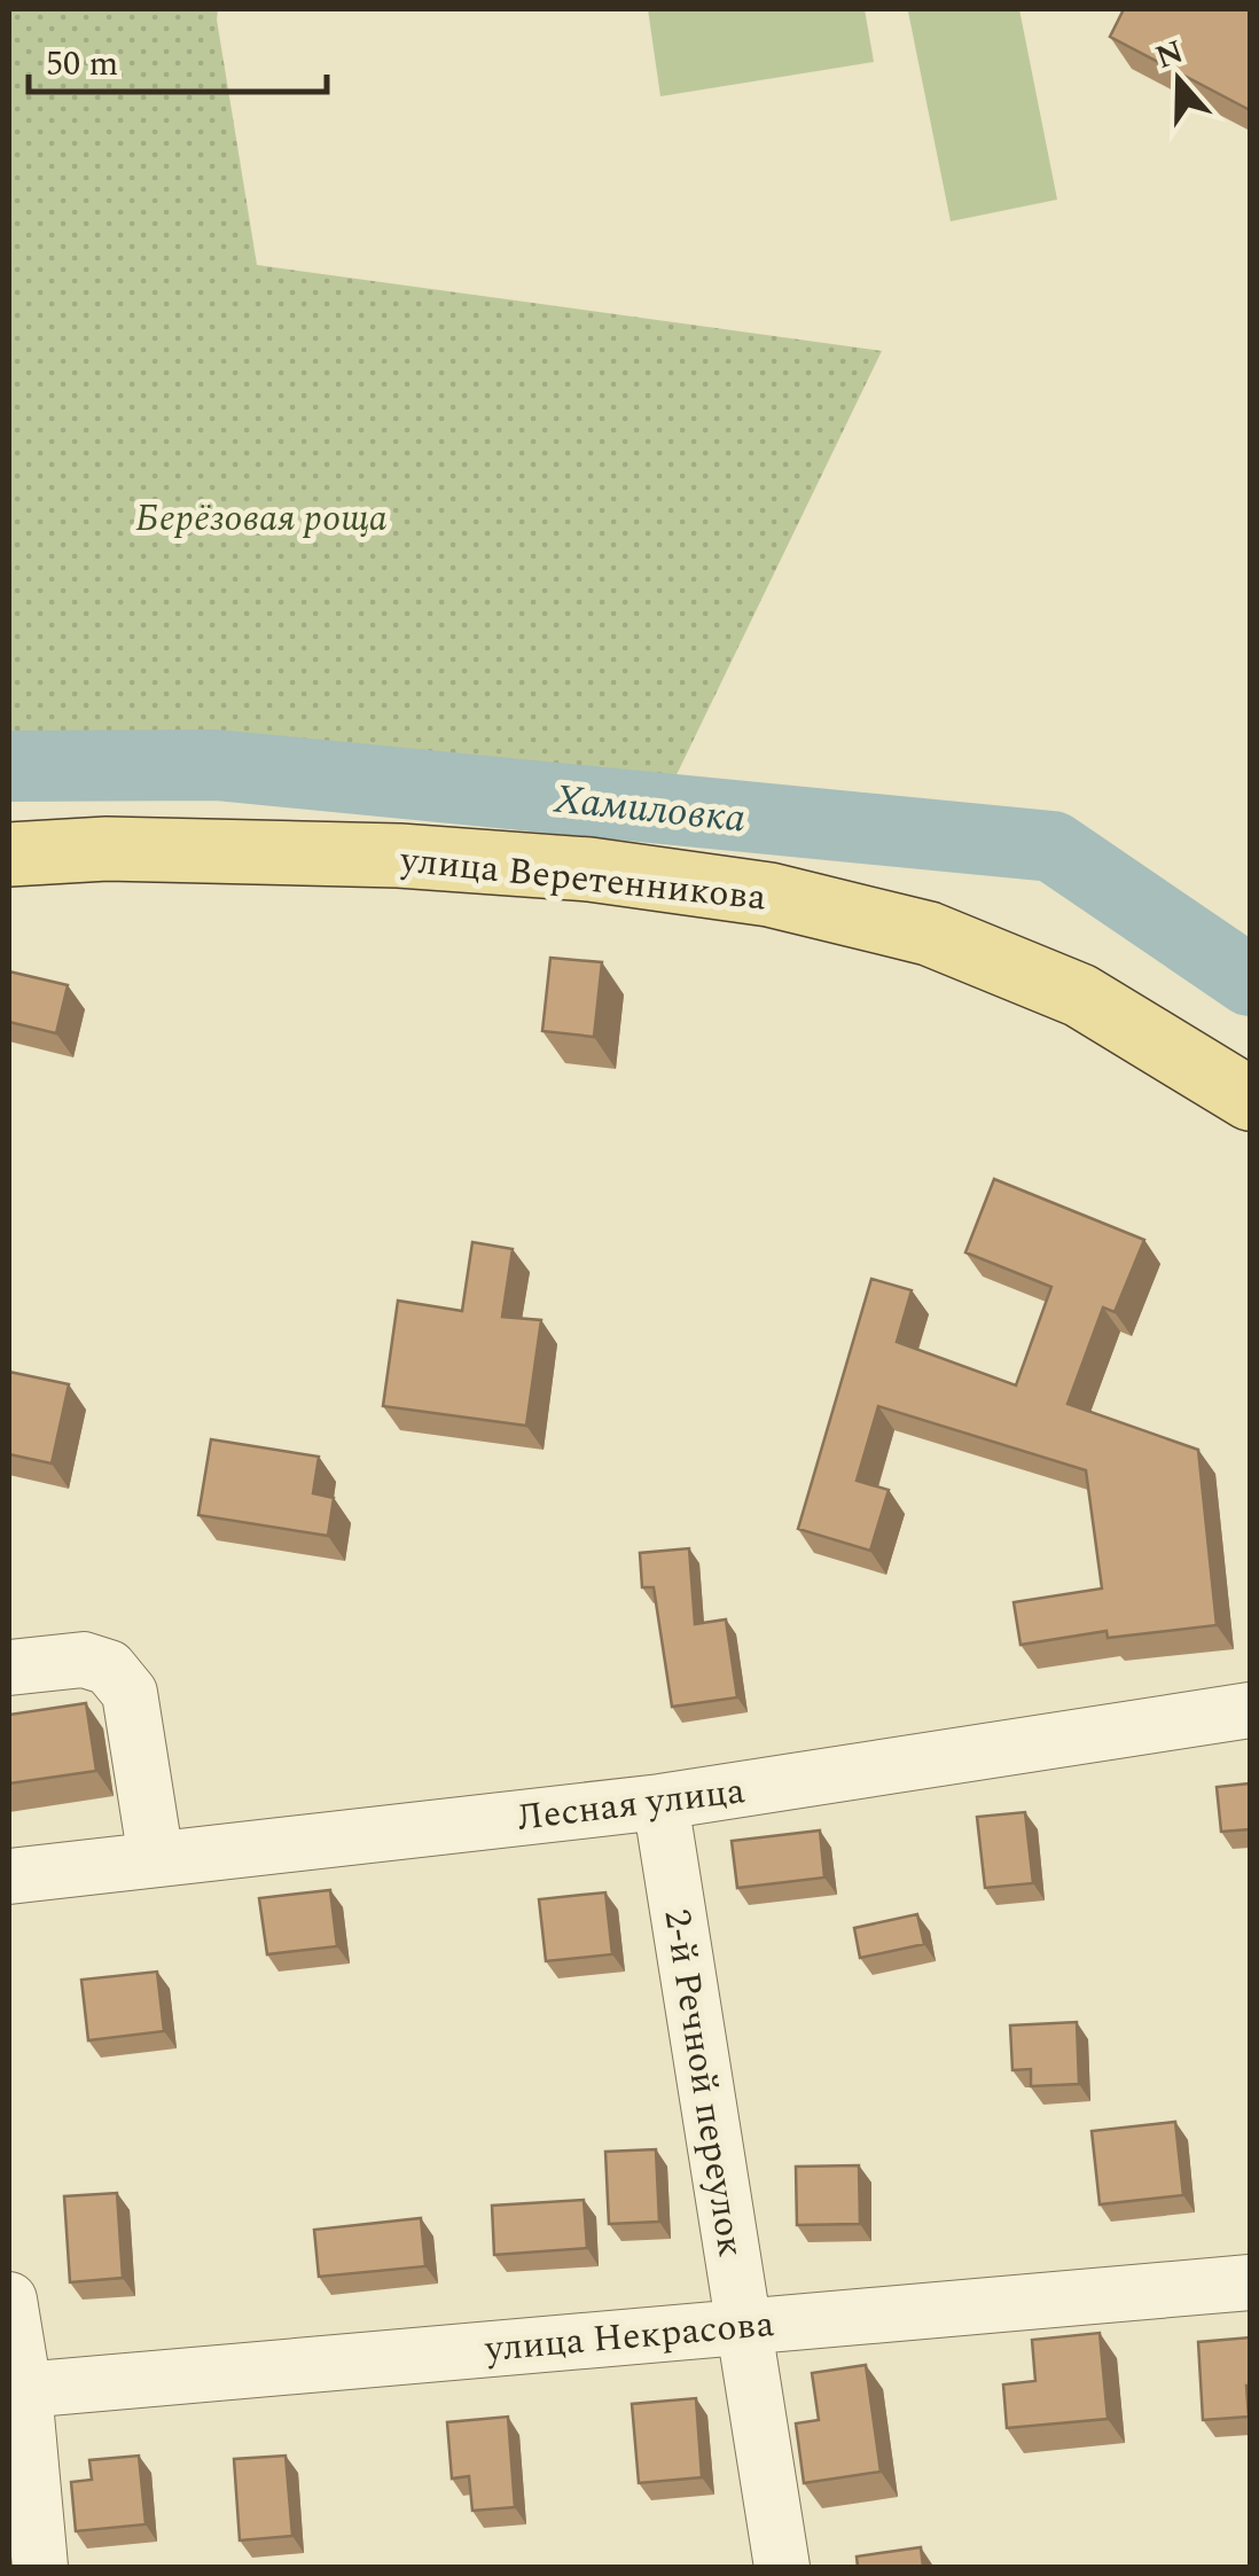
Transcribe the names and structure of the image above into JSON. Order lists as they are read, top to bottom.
{
  "streets": {
    "main road": ["улица Веретенникова"],
    "street": ["Лесная улица", "2-й Речной переулок", "улица Некрасова"]
  },
  "crossings": [
    ["Лесная улица", "2-й Речной переулок"],
    ["2-й Речной переулок", "улица Некрасова"]
  ],
  "water": ["Хамиловка"],
  "parks": ["Берёзовая роща"],
  "scale_bar": "50 m",
  "north": "top"
}
